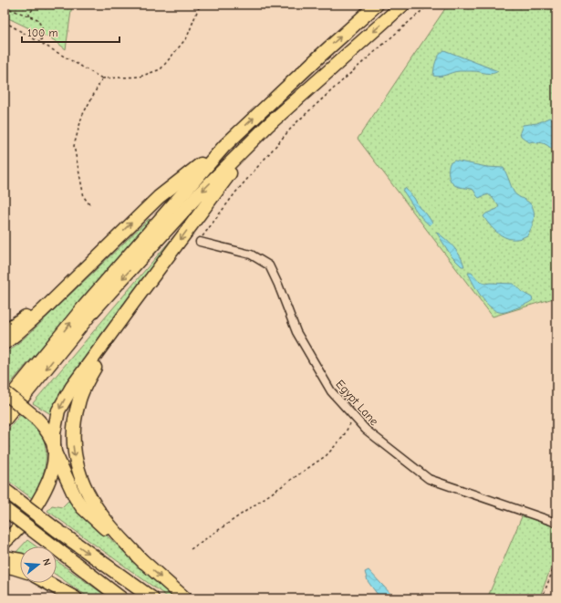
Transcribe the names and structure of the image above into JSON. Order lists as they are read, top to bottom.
{
  "streets": {
    "street": ["Egypt Lane"]
  },
  "scale_bar": "100 m",
  "north": "right"
}
